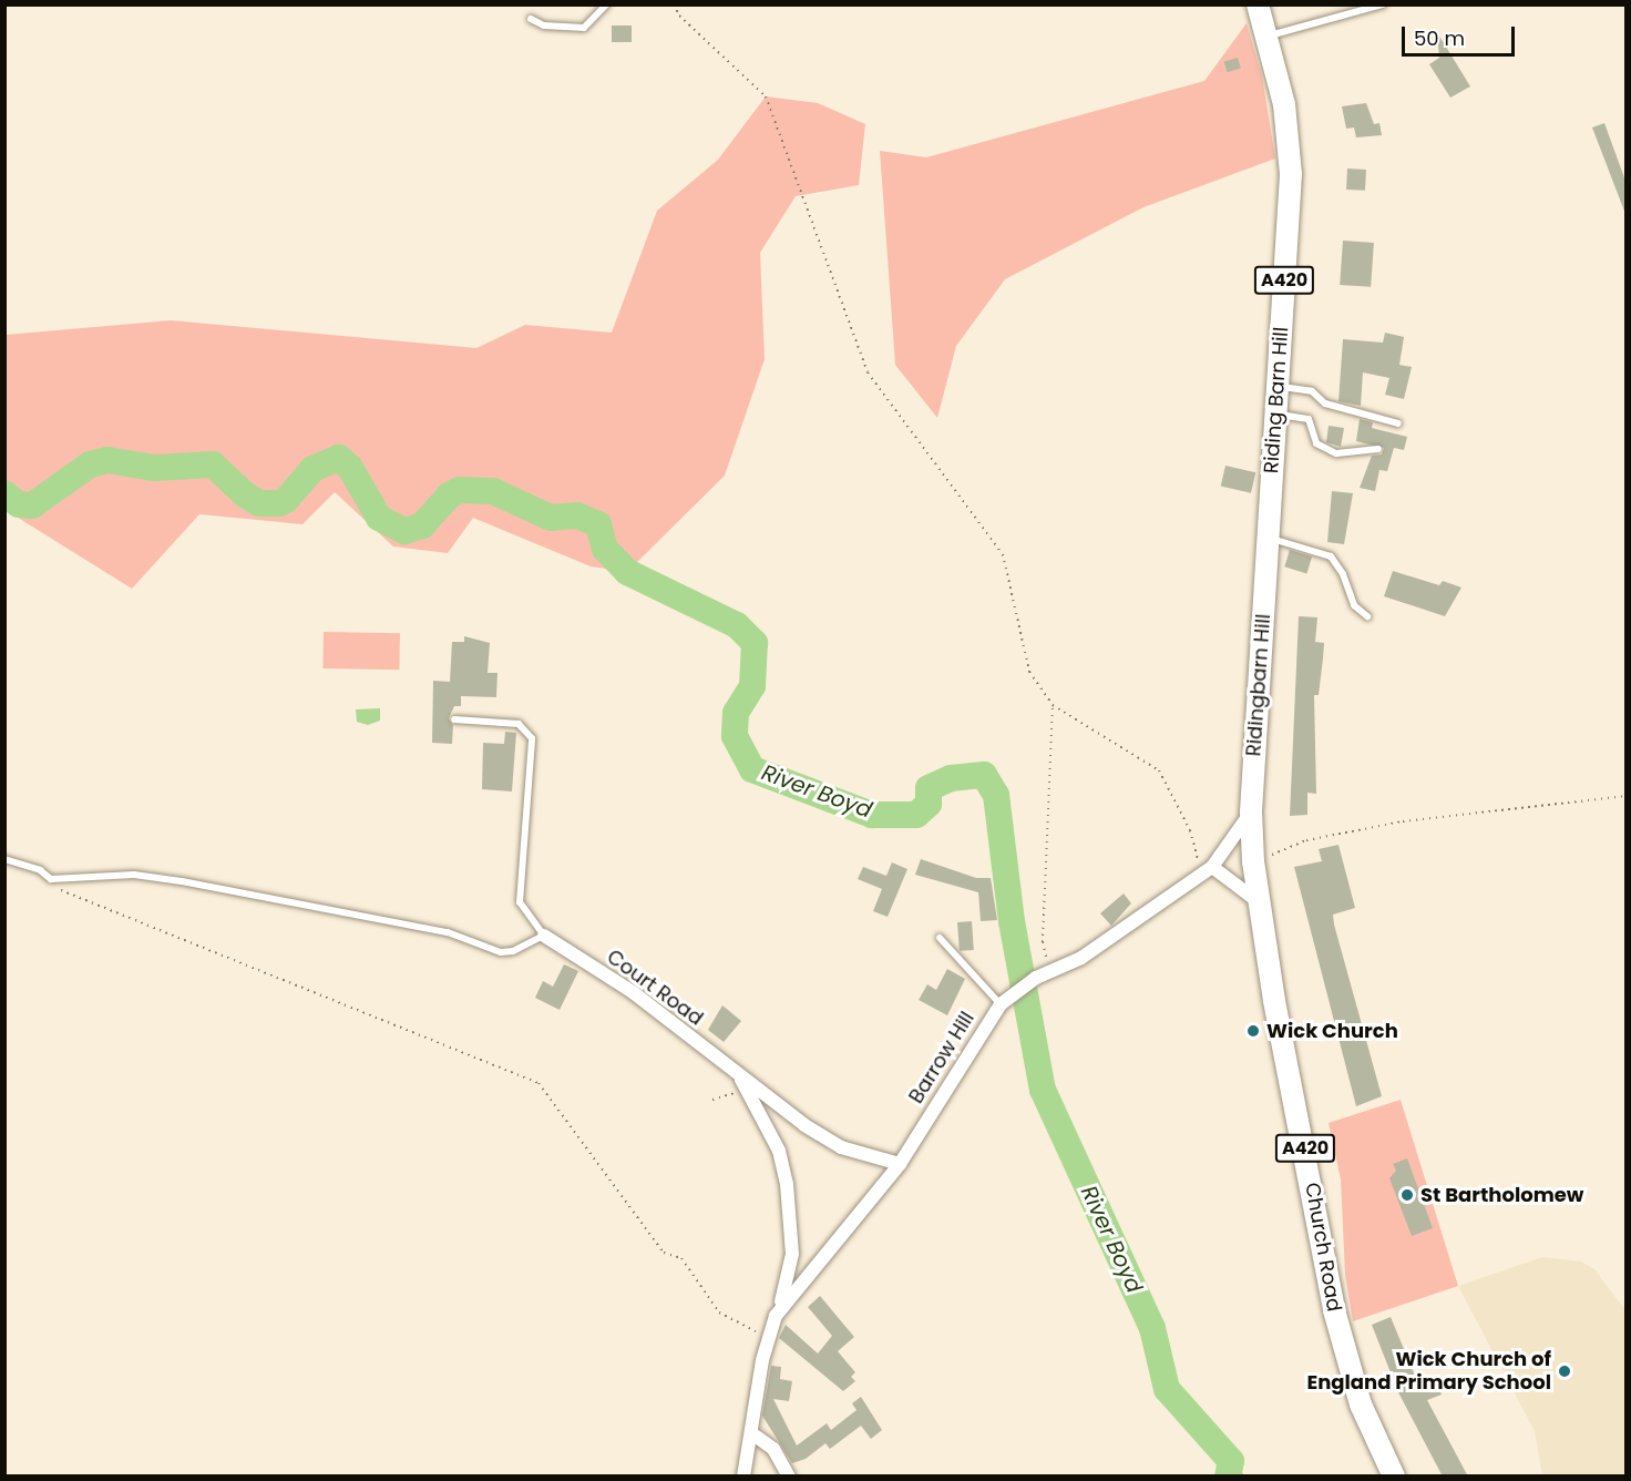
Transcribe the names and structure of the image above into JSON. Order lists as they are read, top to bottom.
{
  "streets": {
    "main road": [
      "A420",
      "Riding Barn Hill",
      "Ridingbarn Hill",
      "Church Road"
    ],
    "street": ["Court Road", "Barrow Hill"]
  },
  "crossings": [
    ["Riding Barn Hill", "Ridingbarn Hill"],
    ["Ridingbarn Hill", "Barrow Hill"],
    ["Ridingbarn Hill", "Church Road"],
    ["Court Road", "Barrow Hill"],
    ["Barrow Hill", "Church Road"]
  ],
  "water": ["River Boyd"],
  "places": ["Wick Church", "St Bartholomew", "Wick Church of England Primary School"],
  "scale_bar": "50 m"
}
